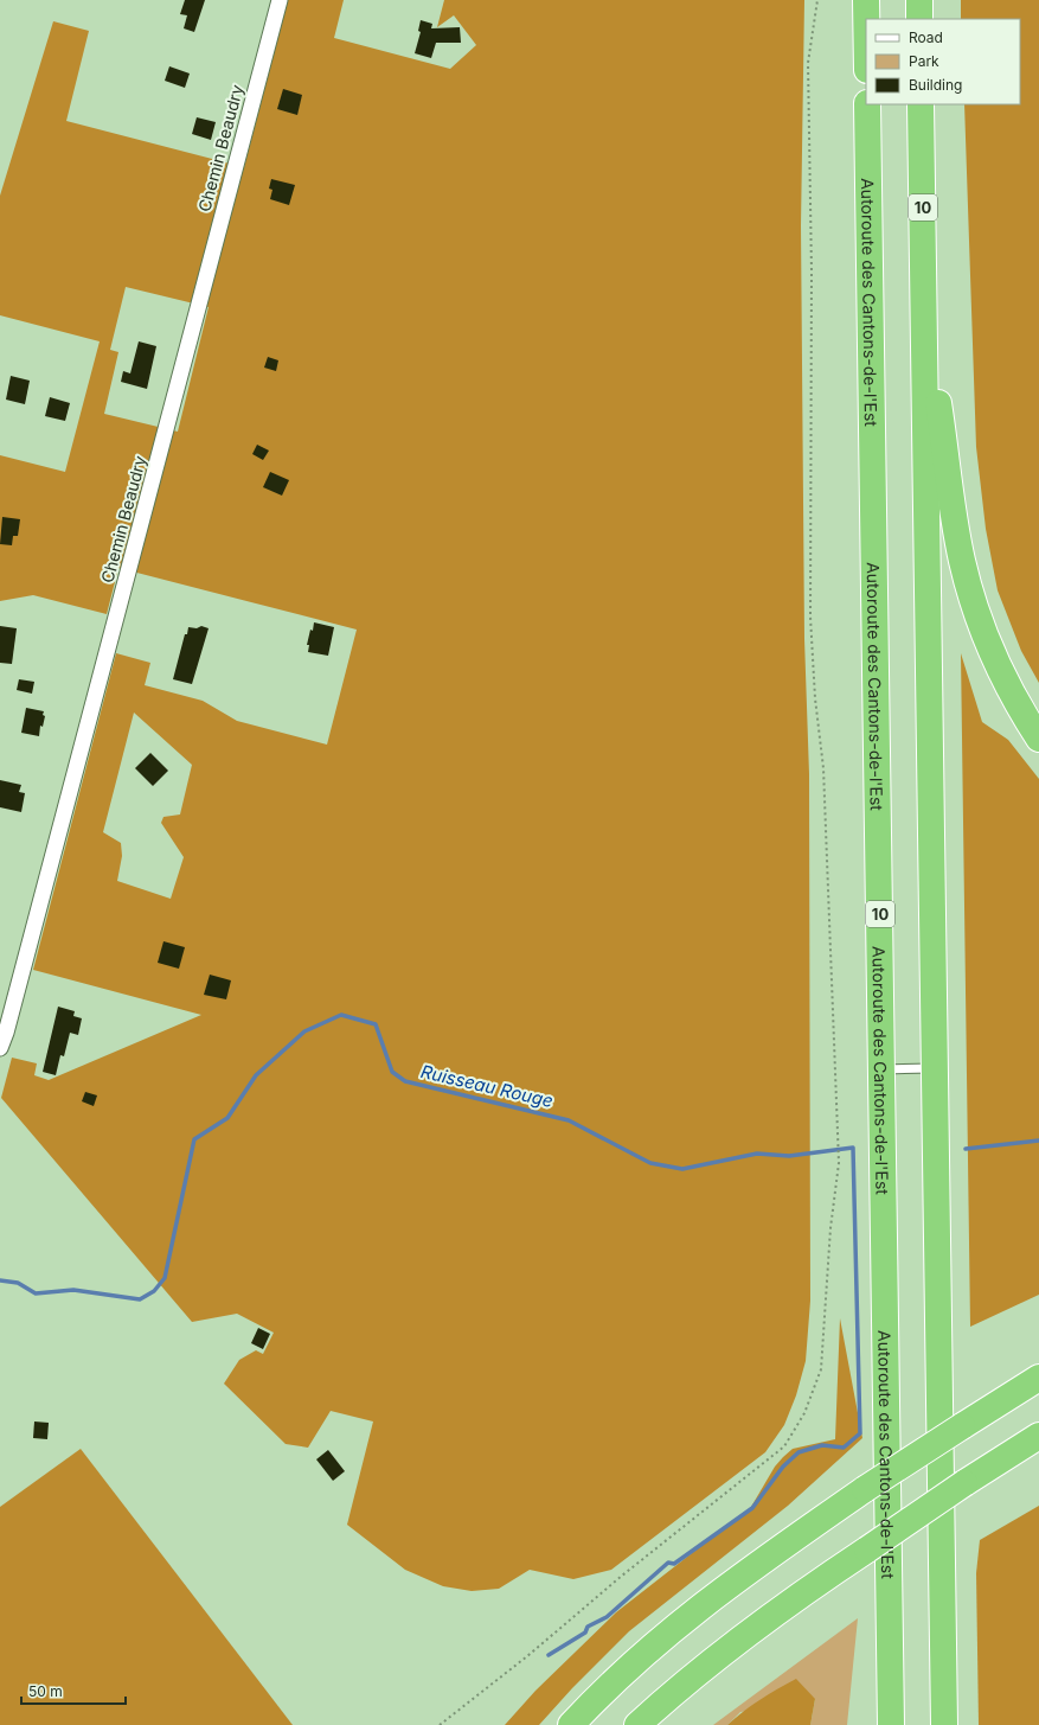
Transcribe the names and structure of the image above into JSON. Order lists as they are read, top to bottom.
{
  "streets": {
    "highway": ["10", "Autoroute des Cantons-de-l'Est"],
    "street": ["Chemin Beaudry"]
  },
  "water": ["Ruisseau Rouge"],
  "legend": ["Road", "Park", "Building"],
  "scale_bar": "50 m"
}
